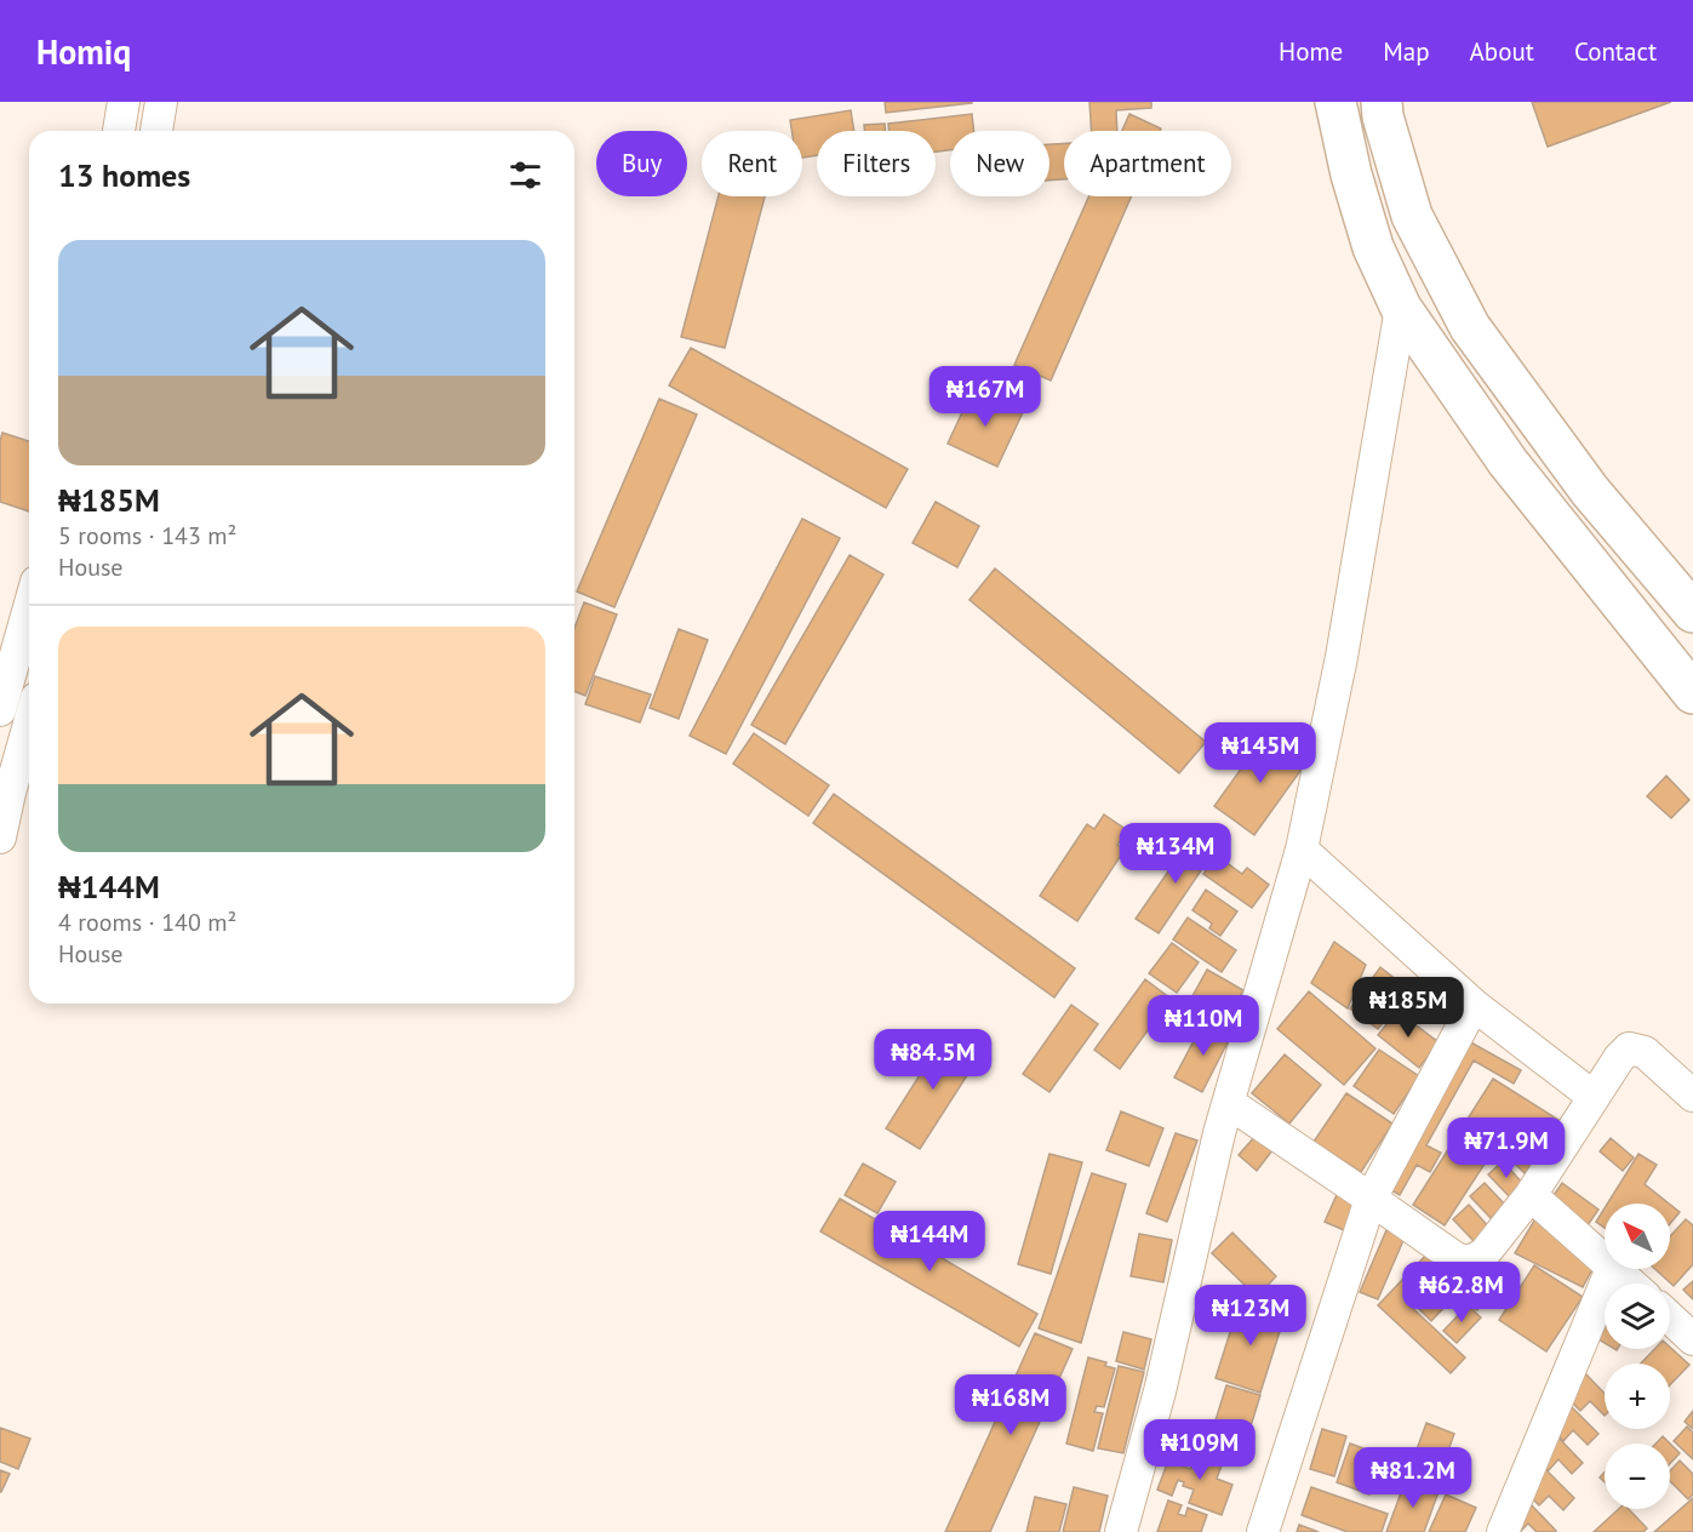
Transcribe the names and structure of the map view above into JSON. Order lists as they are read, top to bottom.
{
  "north": "top left",
  "page": {
    "header": "Homiq",
    "nav": [
      "Home",
      "Map",
      "About",
      "Contact"
    ],
    "chip": [
      "Buy",
      "Rent",
      "Filters",
      "New",
      "Apartment"
    ],
    "heading": "13 homes",
    "list": [
      {
        "name": "₦185M",
        "note": "5 rooms · 143 m² · House"
      },
      {
        "name": "₦144M",
        "note": "4 rooms · 140 m² · House"
      }
    ],
    "price": [
      "₦167M",
      "₦145M",
      "₦134M",
      "₦185M",
      "₦110M",
      "₦84.5M",
      "₦71.9M",
      "₦144M",
      "₦62.8M",
      "₦123M",
      "₦168M",
      "₦109M",
      "₦81.2M"
    ],
    "map_buttons": ["+", "−"]
  }
}
